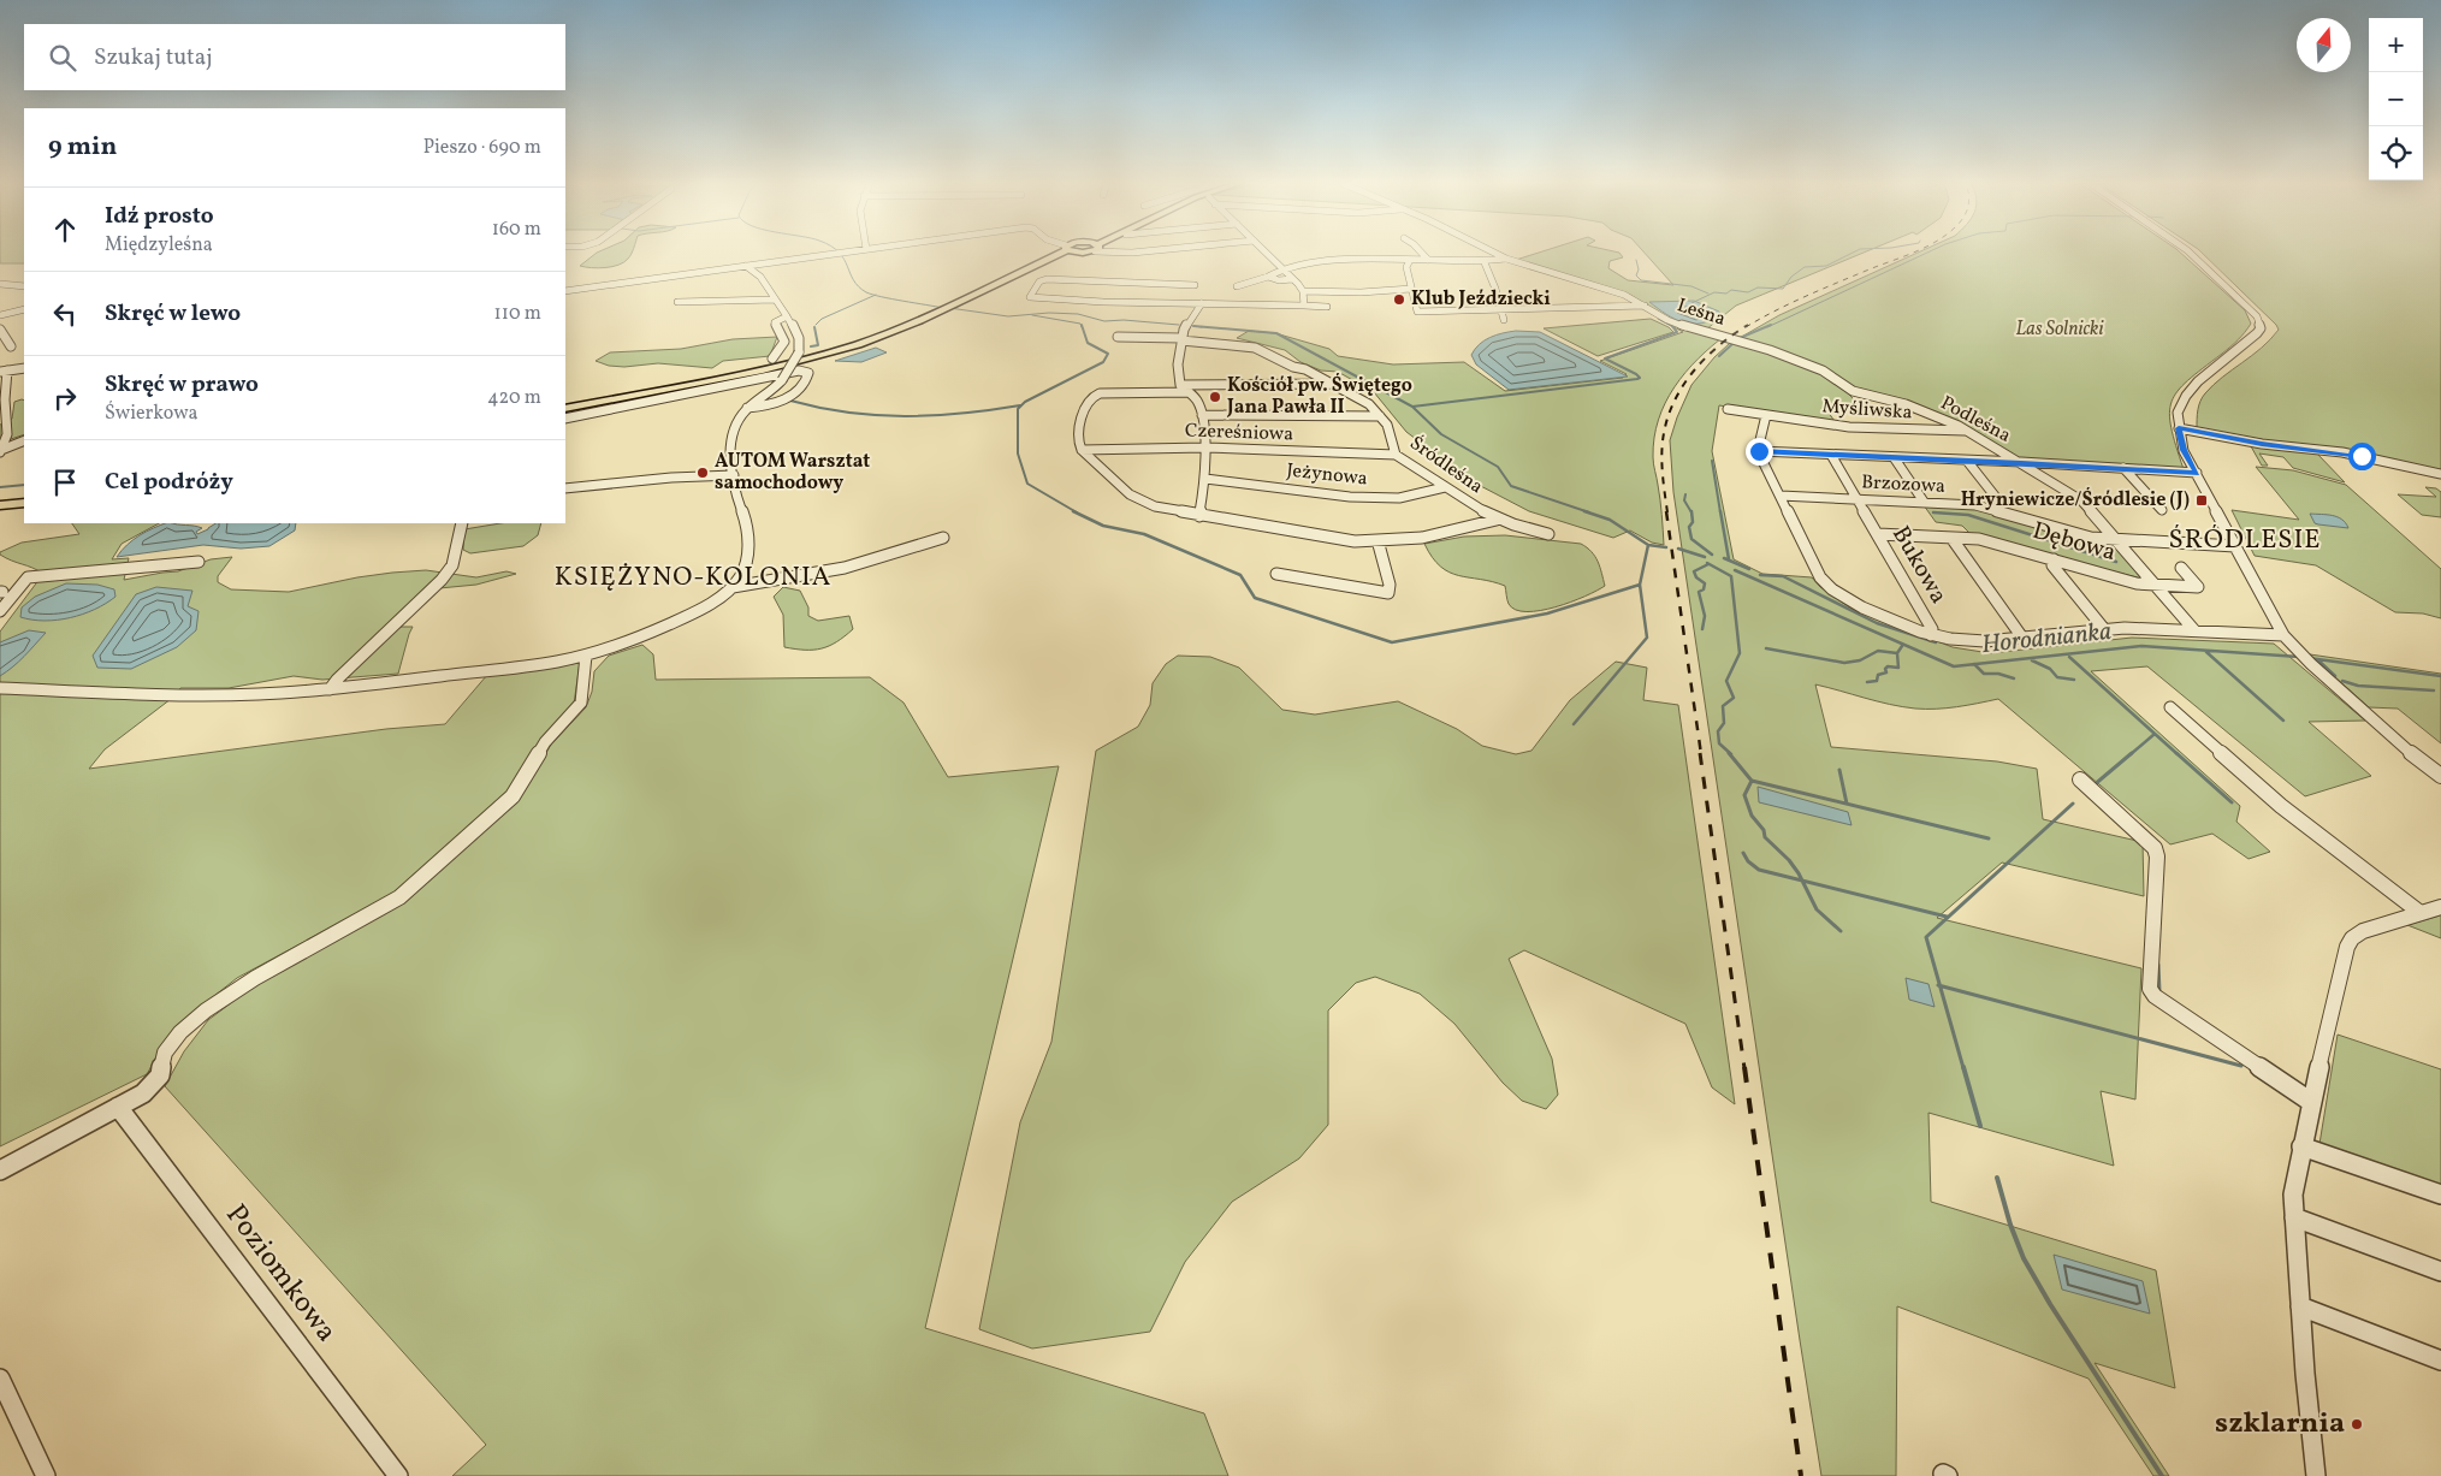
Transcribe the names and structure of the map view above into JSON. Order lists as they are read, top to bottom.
{
  "streets": {
    "street": [
      "Leśna",
      "Myśliwska",
      "Podleśna",
      "Czereśniowa",
      "Śródleśna",
      "Jeżynowa",
      "Brzozowa",
      "Dębowa",
      "Bukowa",
      "Poziomkowa"
    ]
  },
  "crossings": [
    ["Leśna", "Podleśna"],
    ["Myśliwska", "Podleśna"],
    ["Podleśna", "Brzozowa"],
    ["Podleśna", "Dębowa"],
    ["Czereśniowa", "Śródleśna"],
    ["Śródleśna", "Jeżynowa"],
    ["Brzozowa", "Bukowa"],
    ["Dębowa", "Bukowa"]
  ],
  "districts": ["ŚRÓDLESIE", "KSIĘŻYNO-KOLONIA"],
  "water": ["Horodnianka"],
  "parks": ["Las Solnicki"],
  "places": {
    "other": [
      "Klub Jeździecki",
      "Kościół pw. Świętego Jana Pawła II",
      "AUTOM Warsztat samochodowy",
      "szklarnia"
    ],
    "transit": ["Hryniewicze/Śródlesie (J)"]
  },
  "north": "top",
  "page": {
    "map_buttons": ["+", "−"],
    "search": "Szukaj tutaj",
    "heading": ["9 min", "Pieszo · 690 m"],
    "list": [
      ["Idź prosto", "Międzyleśna", "160 m"],
      ["Skręć w lewo", "110 m"],
      ["Skręć w prawo", "Świerkowa", "420 m"],
      "Cel podróży"
    ]
  }
}
